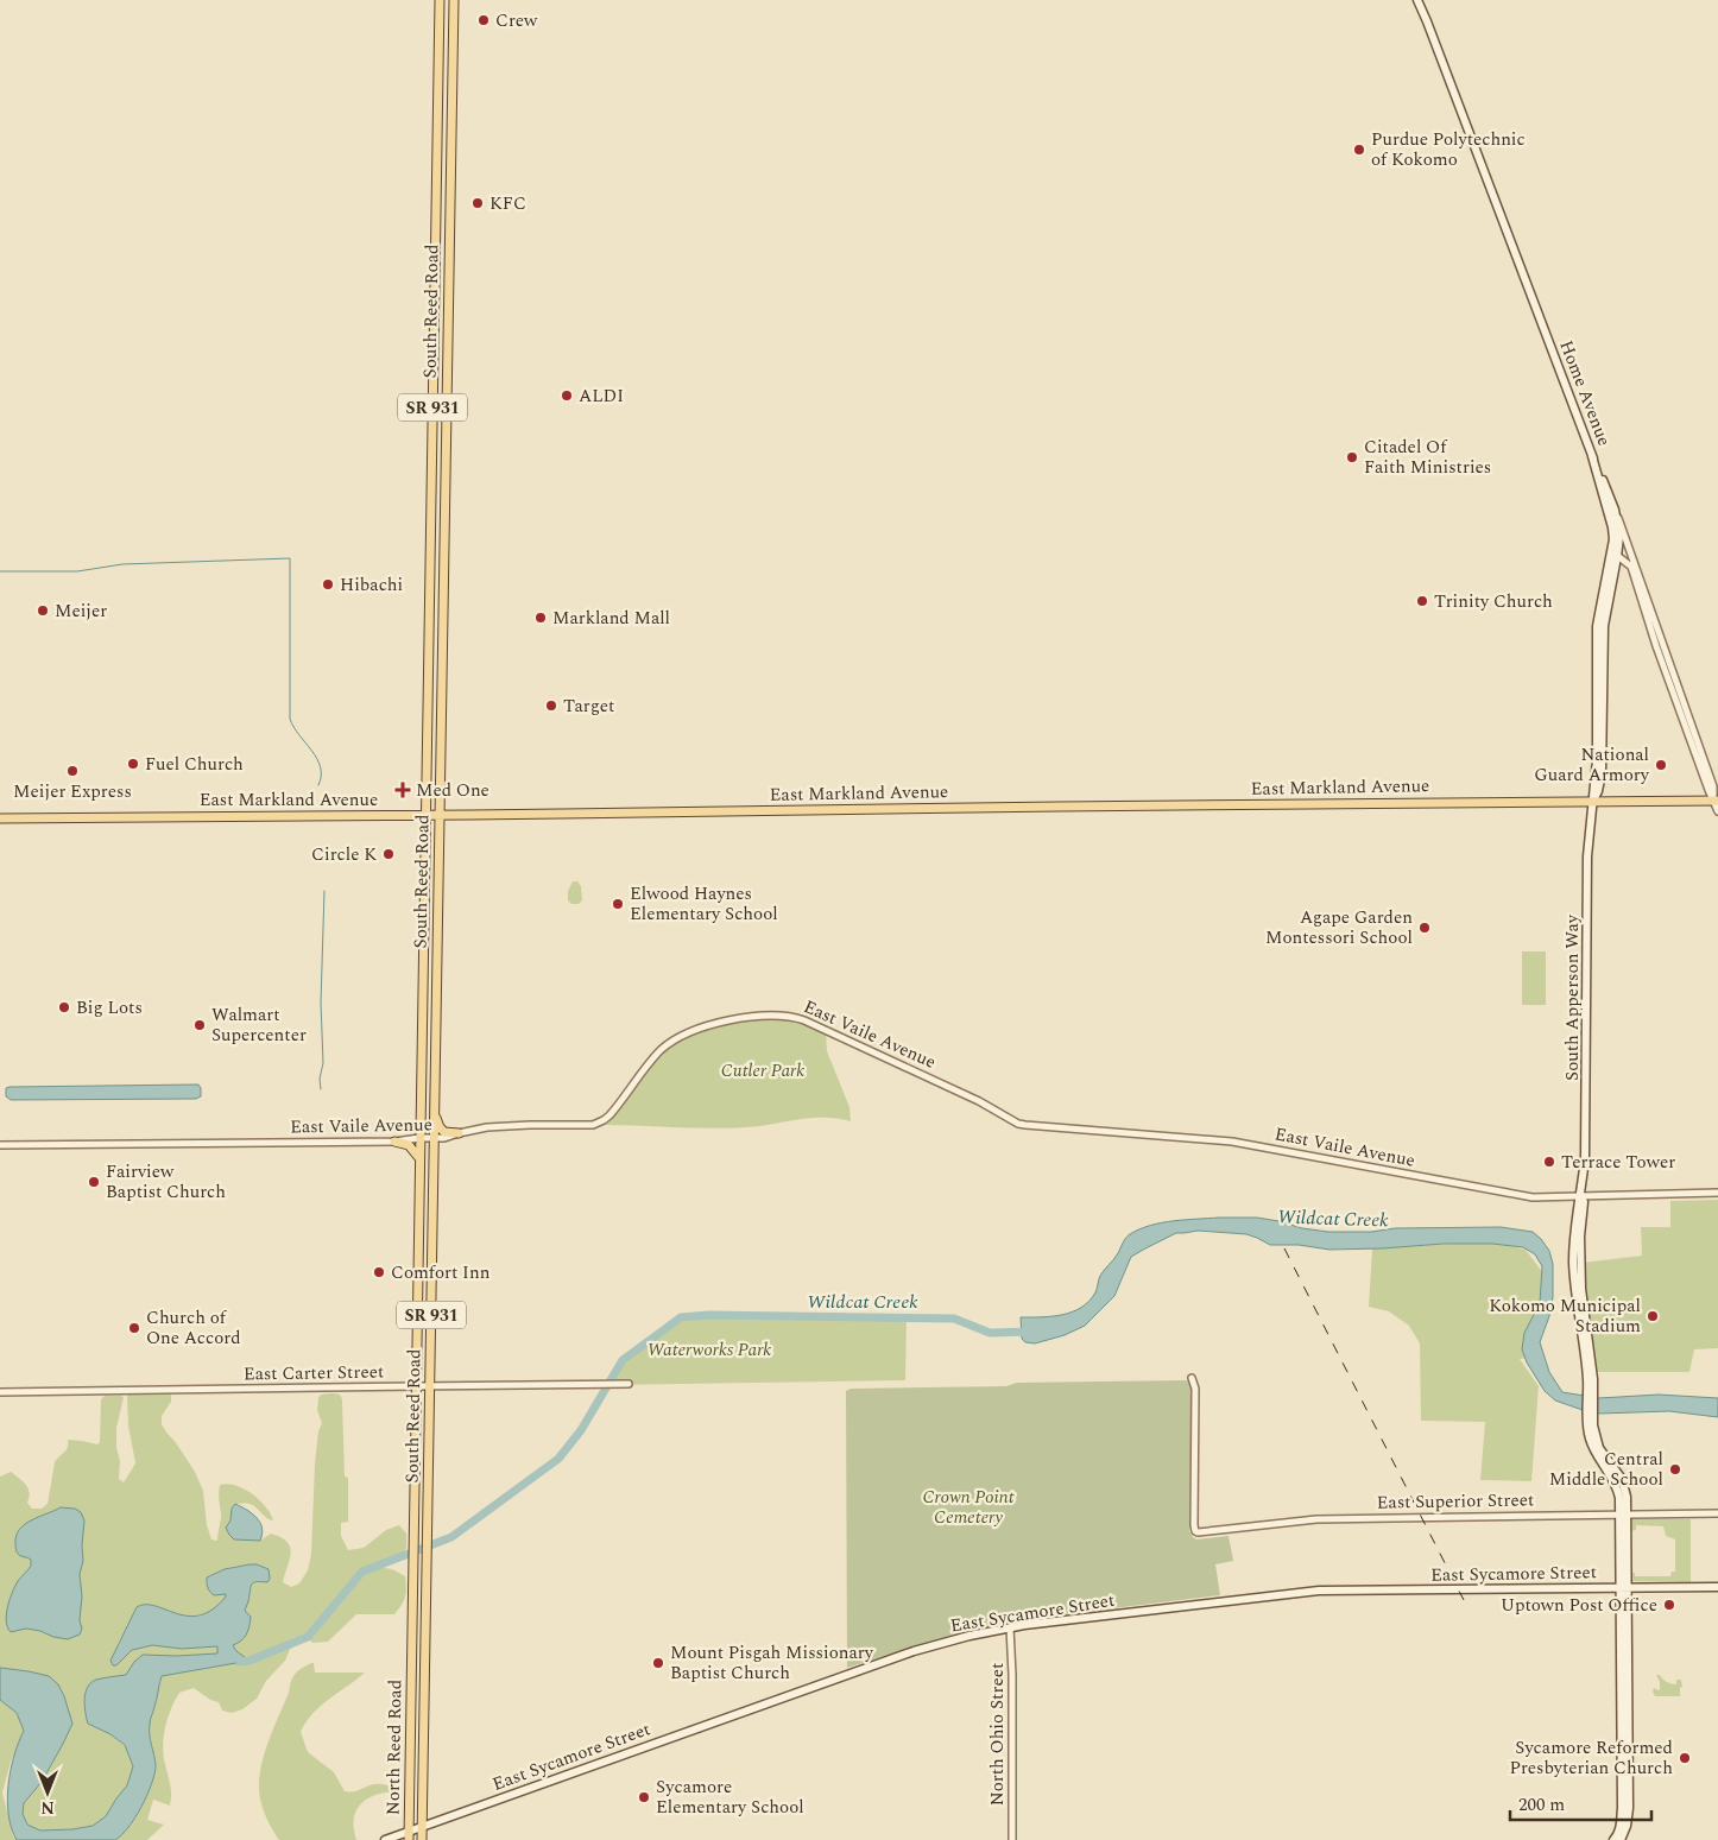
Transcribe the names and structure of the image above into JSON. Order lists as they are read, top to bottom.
{
  "streets": {
    "main road": [
      "South Reed Road",
      "Home Avenue",
      "SR 931",
      "East Markland Avenue",
      "South Apperson Way",
      "East Sycamore Street",
      "North Reed Road"
    ],
    "street": [
      "East Vaile Avenue",
      "East Carter Street",
      "East Superior Street",
      "North Ohio Street"
    ]
  },
  "crossings": [
    ["South Reed Road", "East Markland Avenue"],
    ["South Reed Road", "East Vaile Avenue"],
    ["South Reed Road", "East Carter Street"],
    ["South Reed Road", "North Reed Road"],
    ["Home Avenue", "East Markland Avenue"],
    ["Home Avenue", "South Apperson Way"],
    ["East Markland Avenue", "South Apperson Way"],
    ["South Apperson Way", "East Vaile Avenue"],
    ["South Apperson Way", "East Superior Street"],
    ["South Apperson Way", "East Sycamore Street"],
    ["East Sycamore Street", "North Ohio Street"],
    ["East Sycamore Street", "North Reed Road"]
  ],
  "water": ["Wildcat Creek"],
  "parks": ["Cutler Park", "Waterworks Park", "Crown Point Cemetery"],
  "places": {
    "other": [
      "Crew",
      "Purdue Polytechnic of Kokomo",
      "KFC",
      "ALDI",
      "Citadel Of Faith Ministries",
      "Hibachi",
      "Trinity Church",
      "Meijer",
      "Markland Mall",
      "Target",
      "Fuel Church",
      "National Guard Armory",
      "Meijer Express",
      "Circle K",
      "Elwood Haynes Elementary School",
      "Agape Garden Montessori School",
      "Big Lots",
      "Walmart Supercenter",
      "Terrace Tower",
      "Fairview Baptist Church",
      "Comfort Inn",
      "Kokomo Municipal Stadium",
      "Church of One Accord",
      "Central Middle School",
      "Uptown Post Office",
      "Mount Pisgah Missionary Baptist Church",
      "Sycamore Reformed Presbyterian Church",
      "Sycamore Elementary School"
    ],
    "health": ["Med One"]
  },
  "scale_bar": "200 m",
  "north": "bottom"
}
